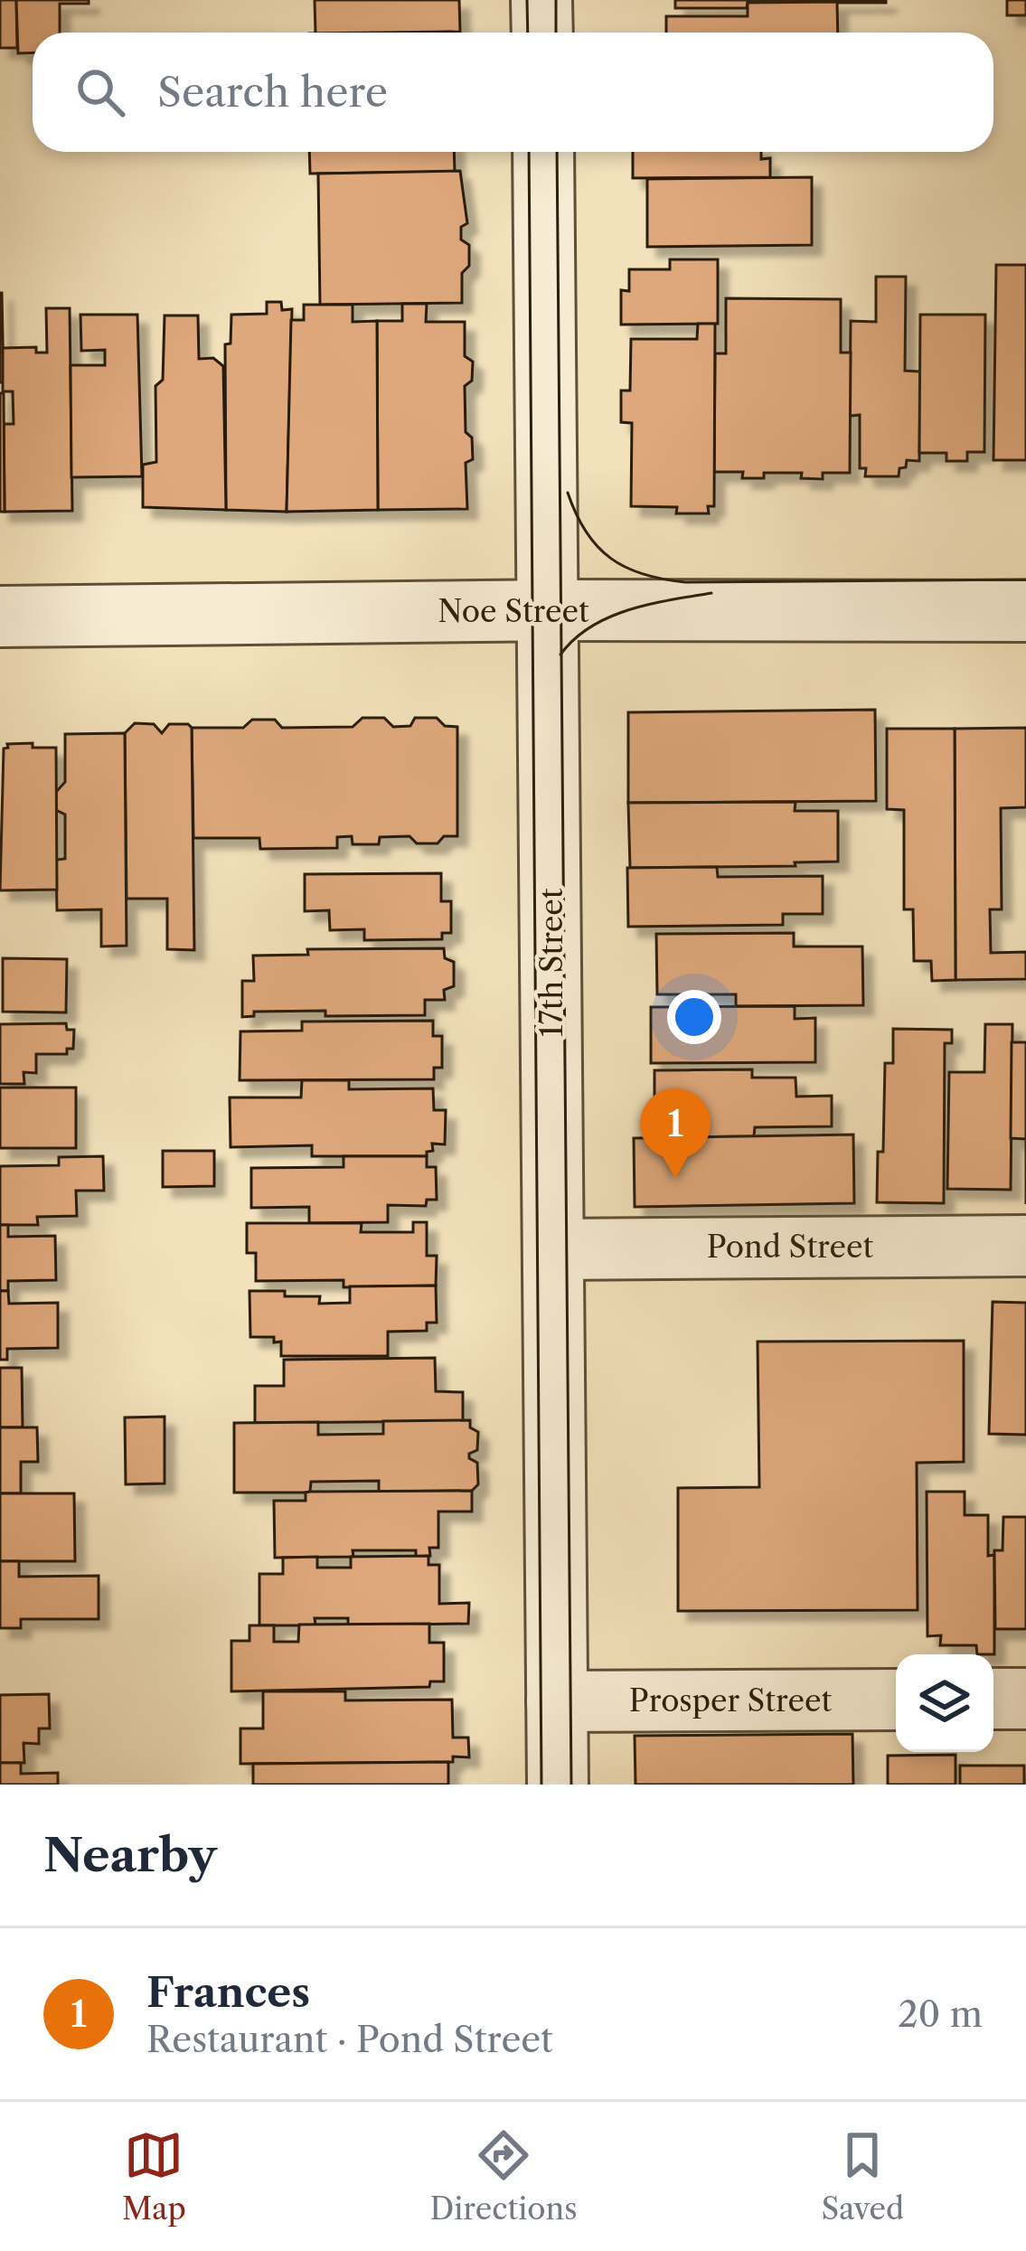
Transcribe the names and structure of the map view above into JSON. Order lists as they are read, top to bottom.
{
  "streets": {
    "street": [
      "Noe Street",
      "17th Street",
      "Pond Street",
      "Prosper Street"
    ]
  },
  "crossings": [
    ["Noe Street", "17th Street"],
    ["17th Street", "Pond Street"],
    ["17th Street", "Prosper Street"]
  ],
  "page": {
    "search": "Search here",
    "pins": "1",
    "heading": "Nearby",
    "list": [
      {
        "mark": "1",
        "name": "Frances",
        "note": "Restaurant · Pond Street",
        "value": "20 m"
      }
    ],
    "nav": ["Map", "Directions", "Saved"]
  }
}
